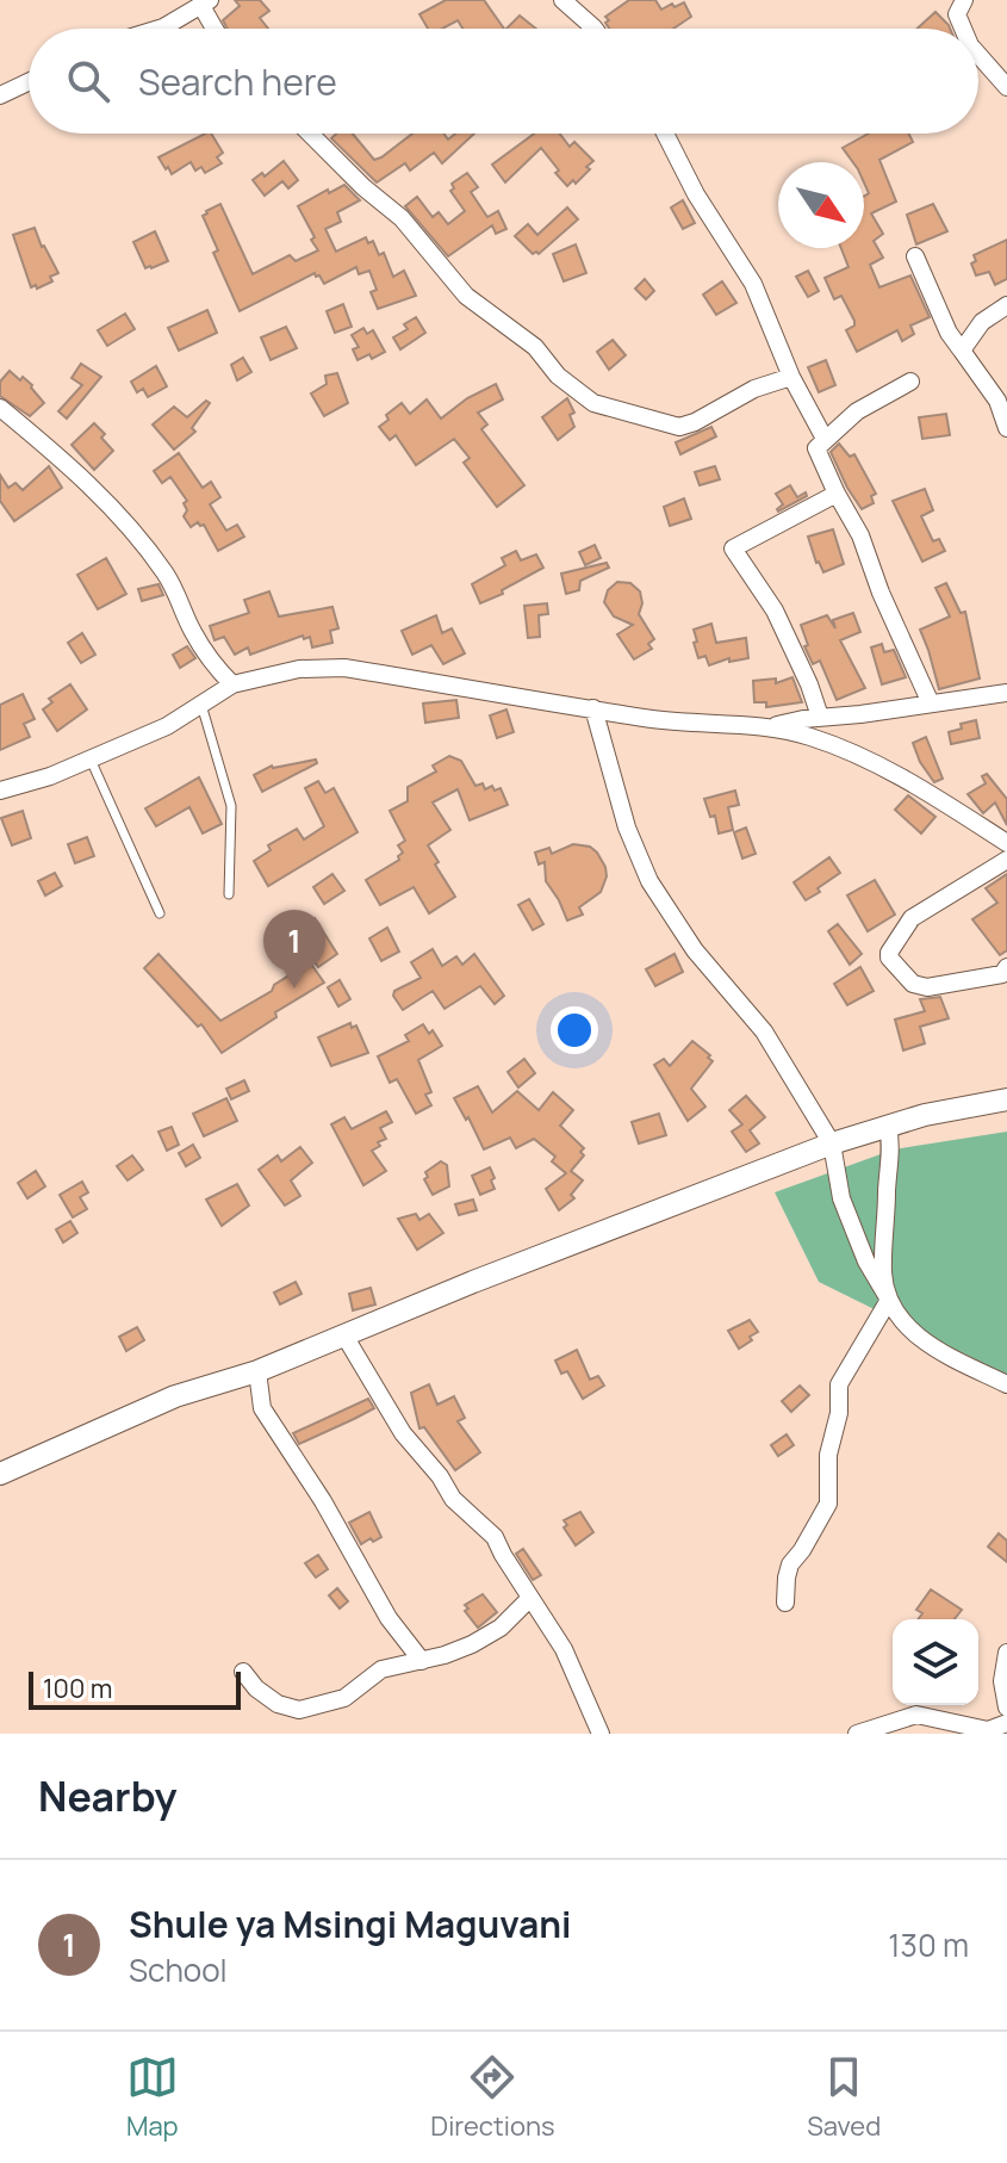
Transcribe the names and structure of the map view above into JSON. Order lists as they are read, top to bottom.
{
  "scale_bar": "100 m",
  "north": "bottom right",
  "page": {
    "search": "Search here",
    "pins": "1",
    "scale": "100 m",
    "heading": "Nearby",
    "list": [
      {
        "mark": "1",
        "name": "Shule ya Msingi Maguvani",
        "note": "School",
        "value": "130 m"
      }
    ],
    "nav": ["Map", "Directions", "Saved"]
  }
}
